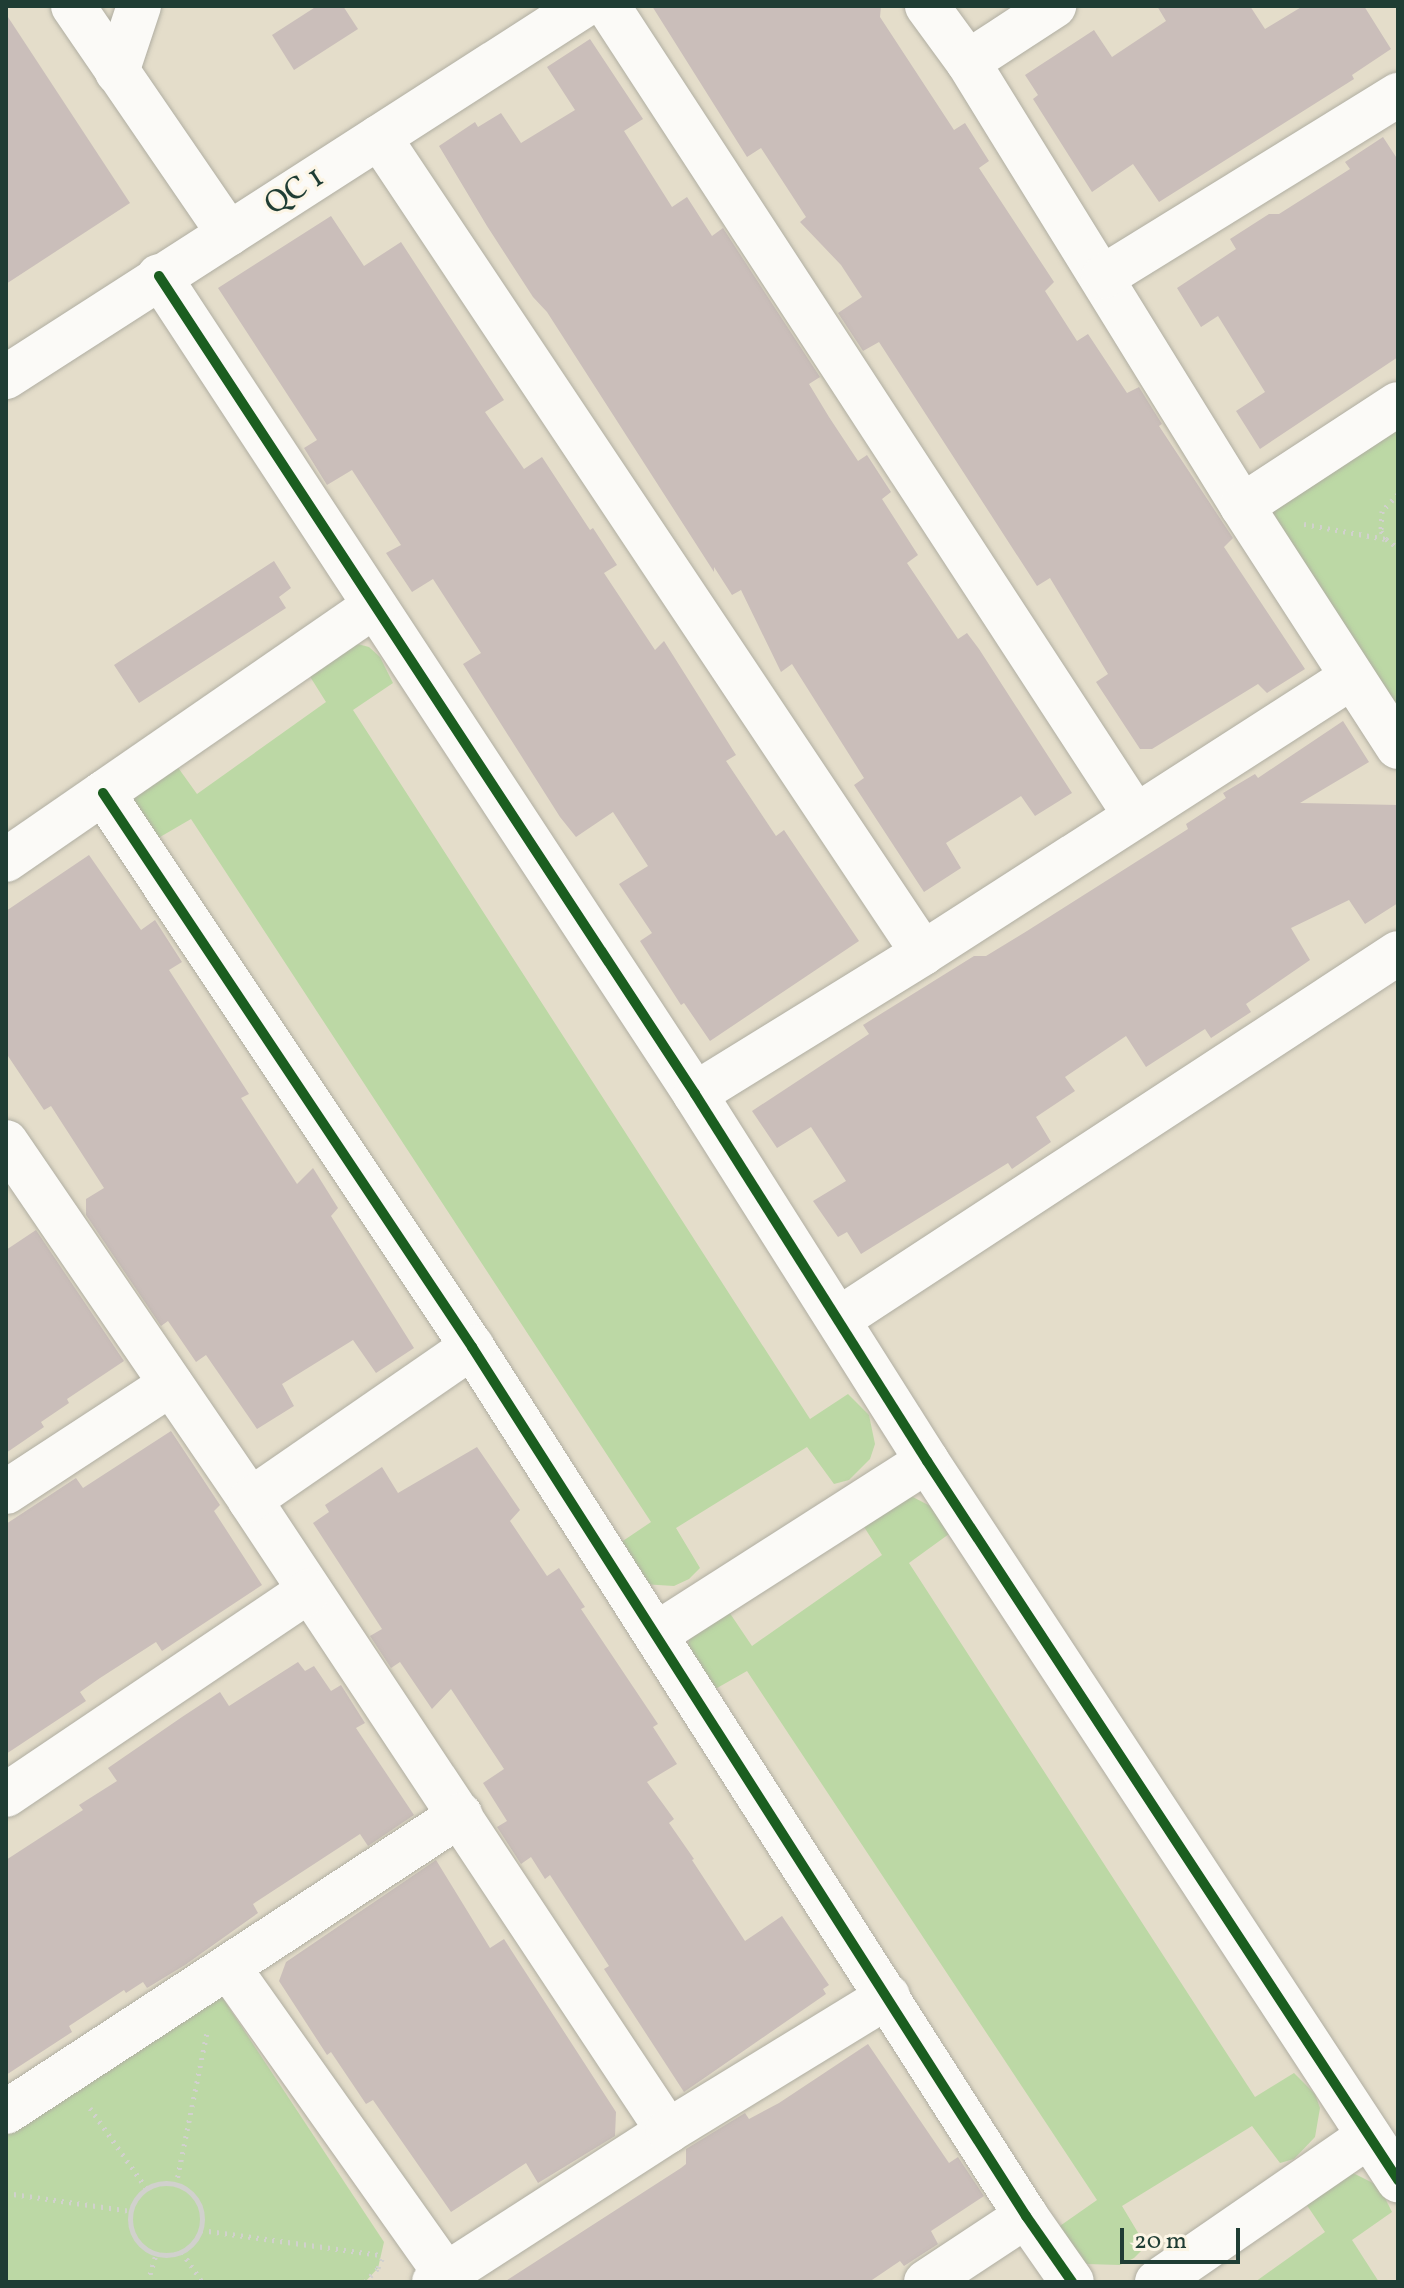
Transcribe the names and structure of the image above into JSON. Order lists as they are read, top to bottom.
{
  "streets": {
    "street": ["QC 1"]
  },
  "scale_bar": "20 m"
}
